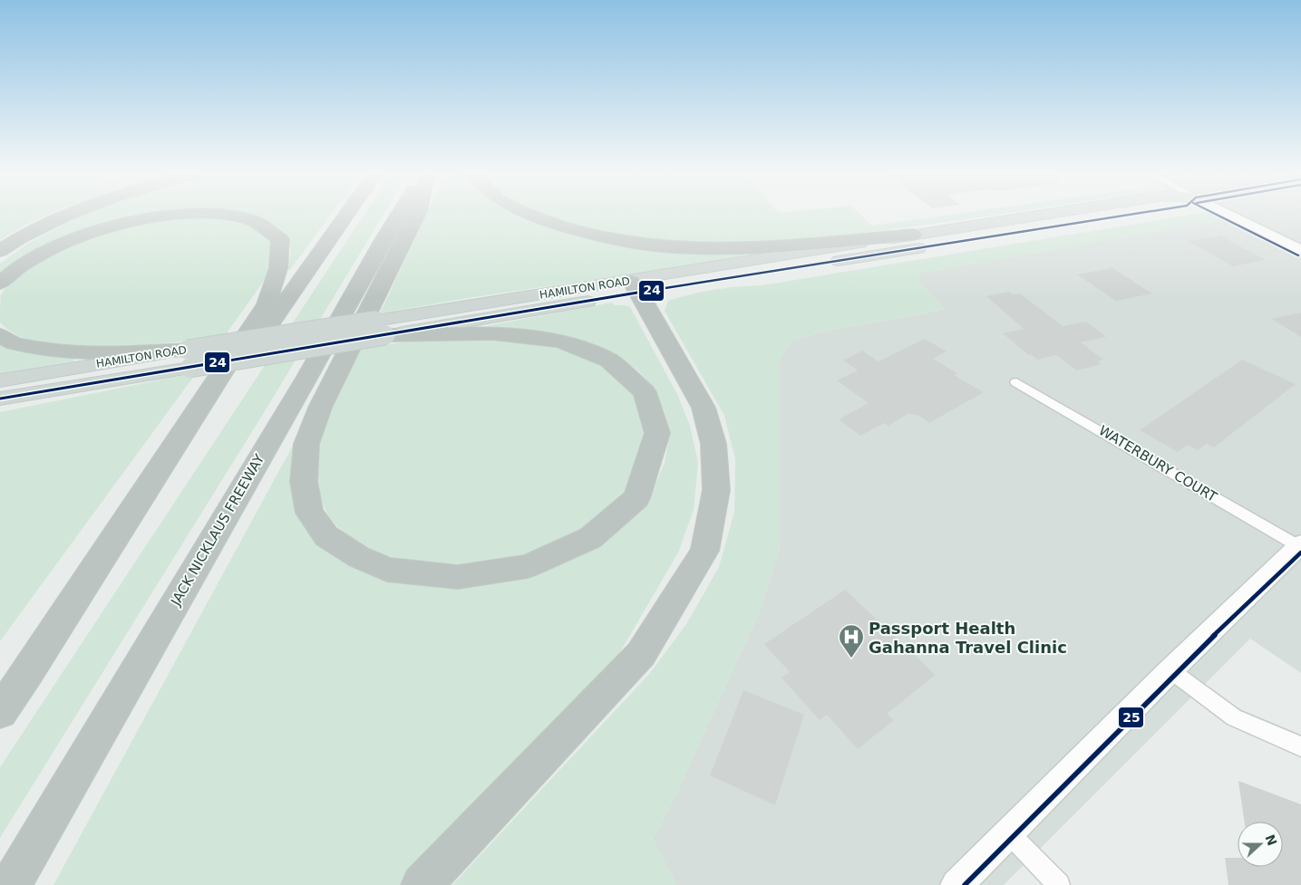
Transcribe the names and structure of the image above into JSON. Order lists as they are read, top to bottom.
{
  "streets": {
    "highway": ["JACK NICKLAUS FREEWAY"],
    "main road": ["HAMILTON ROAD"],
    "street": ["WATERBURY COURT"]
  },
  "places": {
    "hospital": ["Passport Health Gahanna Travel Clinic"]
  },
  "lines": ["transit line 24", "transit line 25"],
  "north": "right"
}
